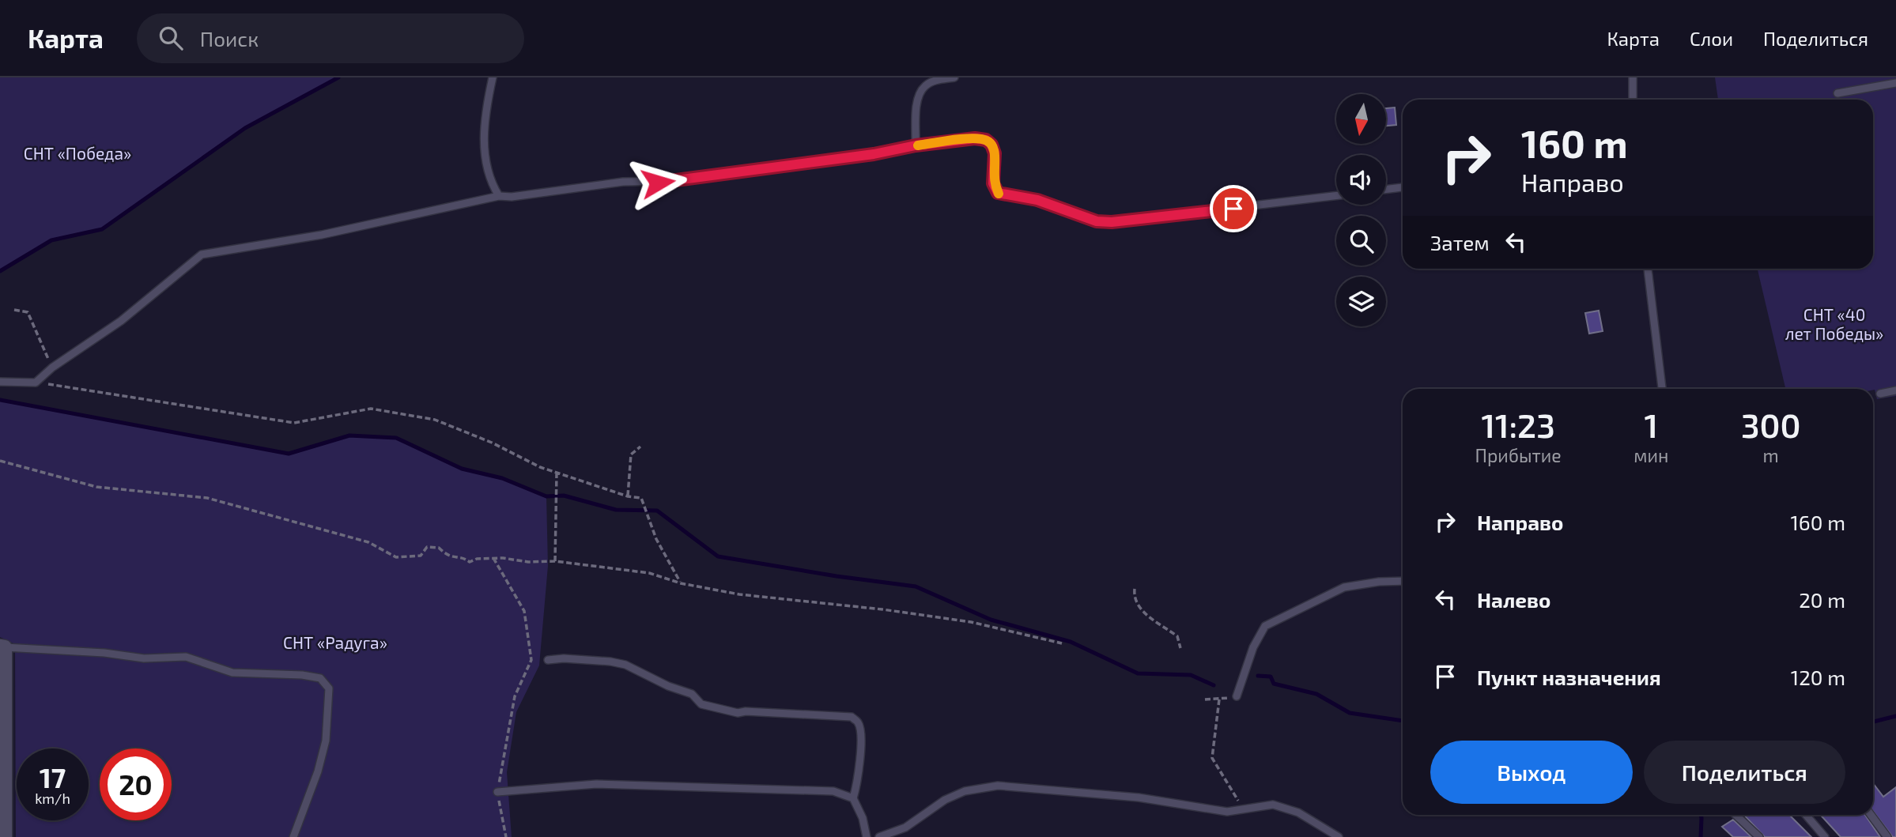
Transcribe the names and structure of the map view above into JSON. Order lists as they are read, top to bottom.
{
  "parks": ["СНТ «Победа»", "СНТ «40 лет Победы»", "СНТ «Радуга»"],
  "north": "bottom",
  "page": {
    "header": "Карта",
    "search": "Поиск",
    "nav": ["Карта", "Слои", "Поделиться"],
    "turn": ["160 m", "Направо"],
    "then": "Затем",
    "eta": [
      "11:23",
      "Прибытие",
      "1",
      "мин",
      "300",
      "m"
    ],
    "list": [
      {
        "name": "Направо",
        "value": "160 m"
      },
      {
        "name": "Налево",
        "value": "20 m"
      },
      {
        "name": "Пункт назначения",
        "value": "120 m"
      }
    ],
    "buttons": ["Выход", "Поделиться"],
    "speed": "17 km/h",
    "limit": "20"
  }
}
